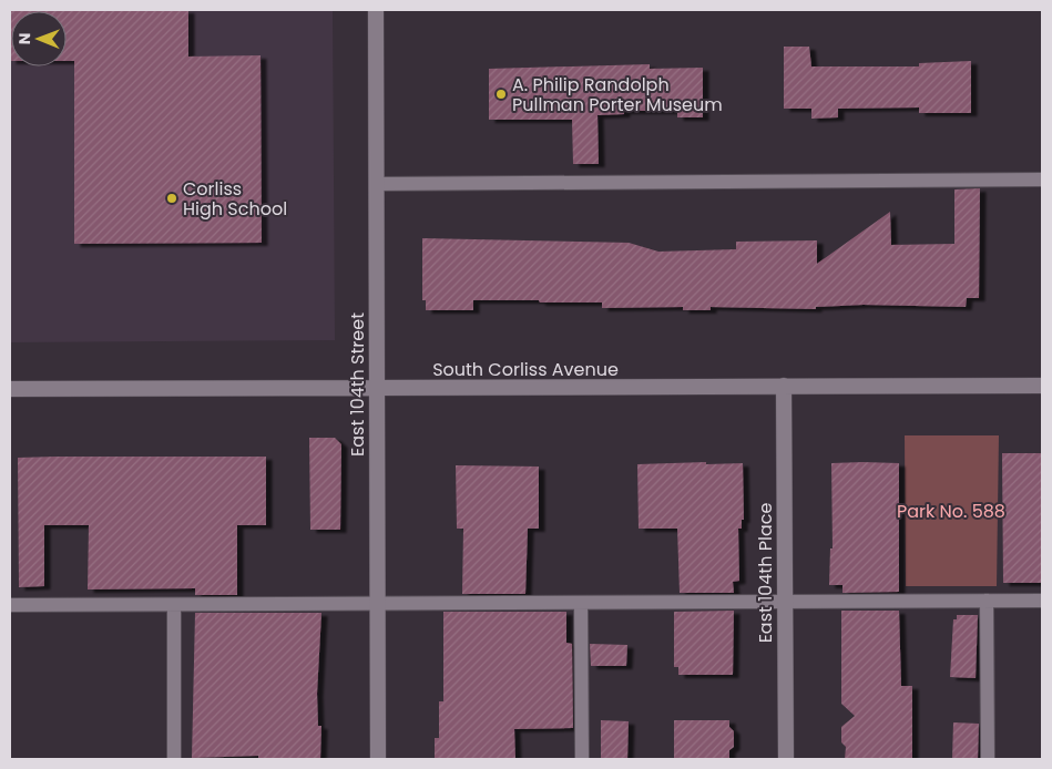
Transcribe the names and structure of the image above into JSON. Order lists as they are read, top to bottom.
{
  "streets": {
    "street": ["South Corliss Avenue", "East 104th Street", "East 104th Place"]
  },
  "crossings": [
    ["South Corliss Avenue", "East 104th Street"],
    ["South Corliss Avenue", "East 104th Place"]
  ],
  "parks": ["Park No. 588"],
  "places": ["A. Philip Randolph Pullman Porter Museum", "Corliss High School"],
  "north": "left"
}
